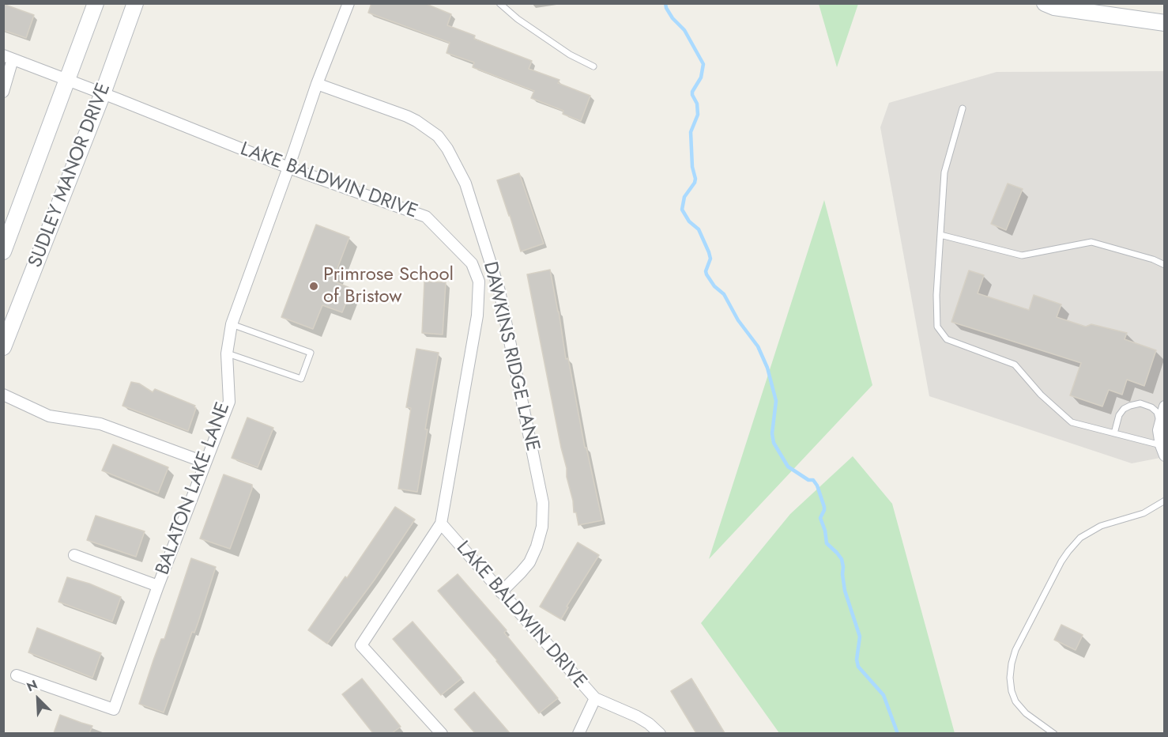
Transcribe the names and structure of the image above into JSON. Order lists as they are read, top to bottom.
{
  "streets": {
    "main road": ["SUDLEY MANOR DRIVE"],
    "street": ["LAKE BALDWIN DRIVE", "DAWKINS RIDGE LANE", "BALATON LAKE LANE"]
  },
  "crossings": [
    ["SUDLEY MANOR DRIVE", "LAKE BALDWIN DRIVE"],
    ["LAKE BALDWIN DRIVE", "DAWKINS RIDGE LANE"],
    ["LAKE BALDWIN DRIVE", "BALATON LAKE LANE"],
    ["DAWKINS RIDGE LANE", "BALATON LAKE LANE"]
  ],
  "places": ["Primrose School of Bristow"],
  "north": "top left"
}
